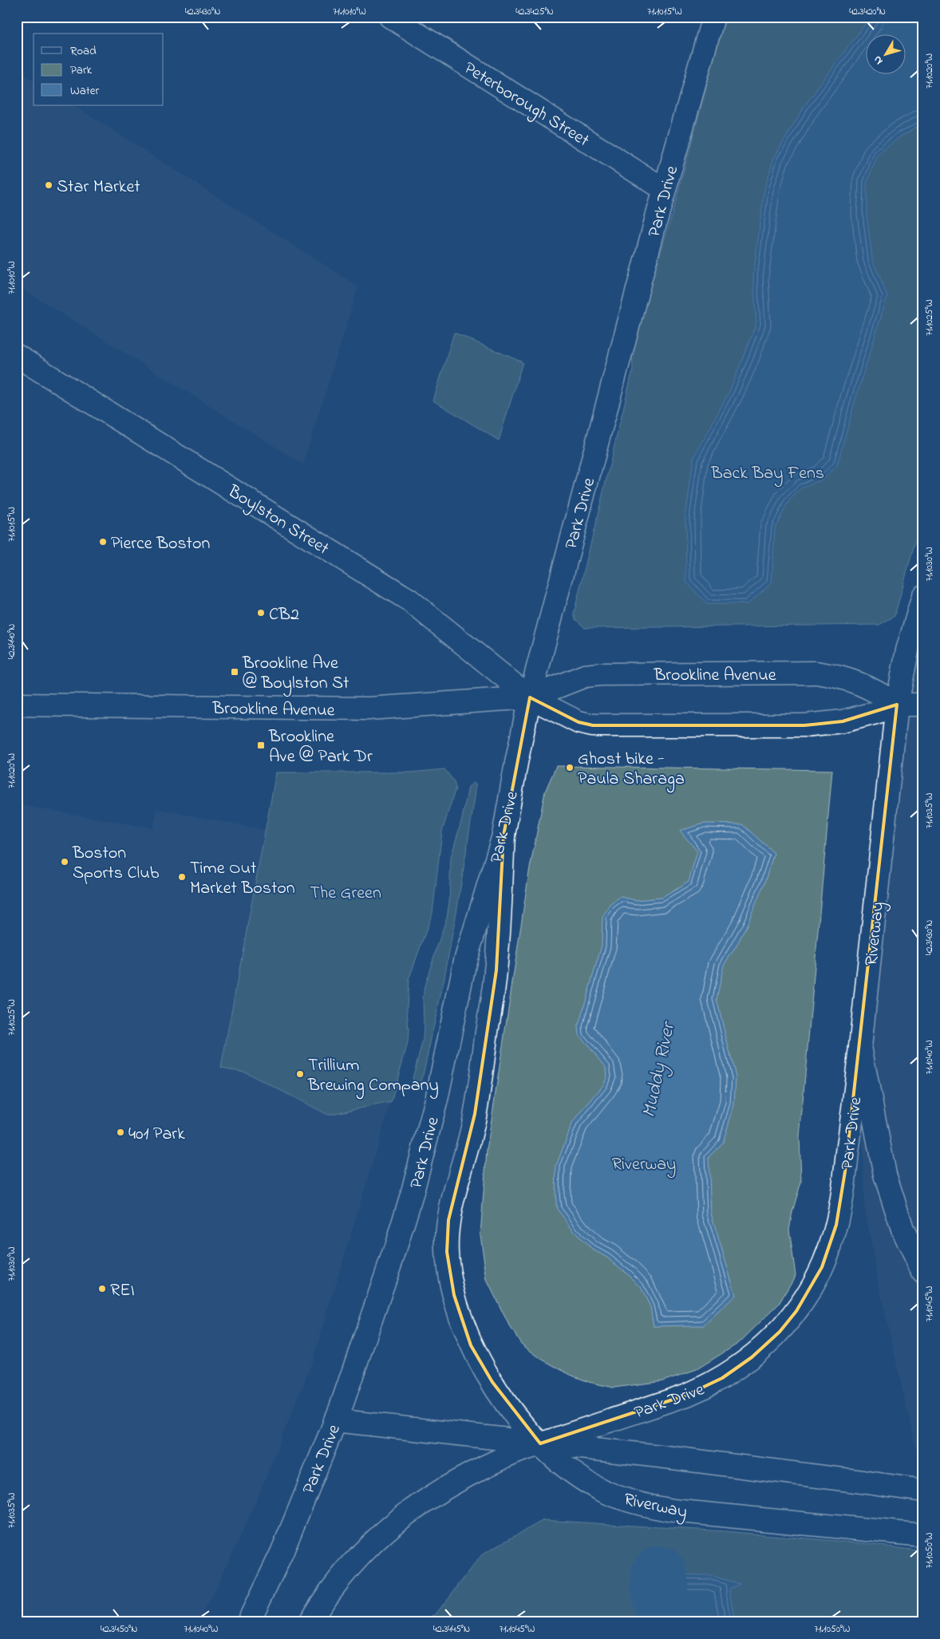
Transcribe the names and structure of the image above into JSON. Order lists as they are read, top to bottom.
{
  "streets": {
    "main road": [
      "Peterborough Street",
      "Park Drive",
      "Boylston Street",
      "Brookline Avenue",
      "Riverway"
    ]
  },
  "crossings": [
    ["Peterborough Street", "Park Drive"],
    ["Park Drive", "Boylston Street"],
    ["Park Drive", "Brookline Avenue"],
    ["Park Drive", "Riverway"],
    ["Boylston Street", "Brookline Avenue"],
    ["Brookline Avenue", "Riverway"]
  ],
  "water": ["Muddy River"],
  "parks": ["Back Bay Fens", "The Green", "Riverway"],
  "places": {
    "other": [
      "Star Market",
      "Pierce Boston",
      "CB2",
      "Ghost bike - Paula Sharaga",
      "Boston Sports Club",
      "Time Out Market Boston",
      "Trillium Brewing Company",
      "401 Park",
      "REI"
    ],
    "transit": ["Brookline Ave @ Boylston St", "Brookline Ave @ Park Dr"]
  },
  "legend": ["Road", "Park", "Water"],
  "north": "bottom left",
  "coordinates": [
    "42.3430°N",
    "71.1010°W",
    "42.3425°N",
    "71.1015°W",
    "42.3420°N",
    "71.1020°W",
    "71.1025°W",
    "71.1030°W",
    "42.3440°N",
    "71.1035°W",
    "71.1040°W",
    "71.1045°W",
    "71.1050°W",
    "42.3450°N",
    "42.3445°N"
  ]
}
